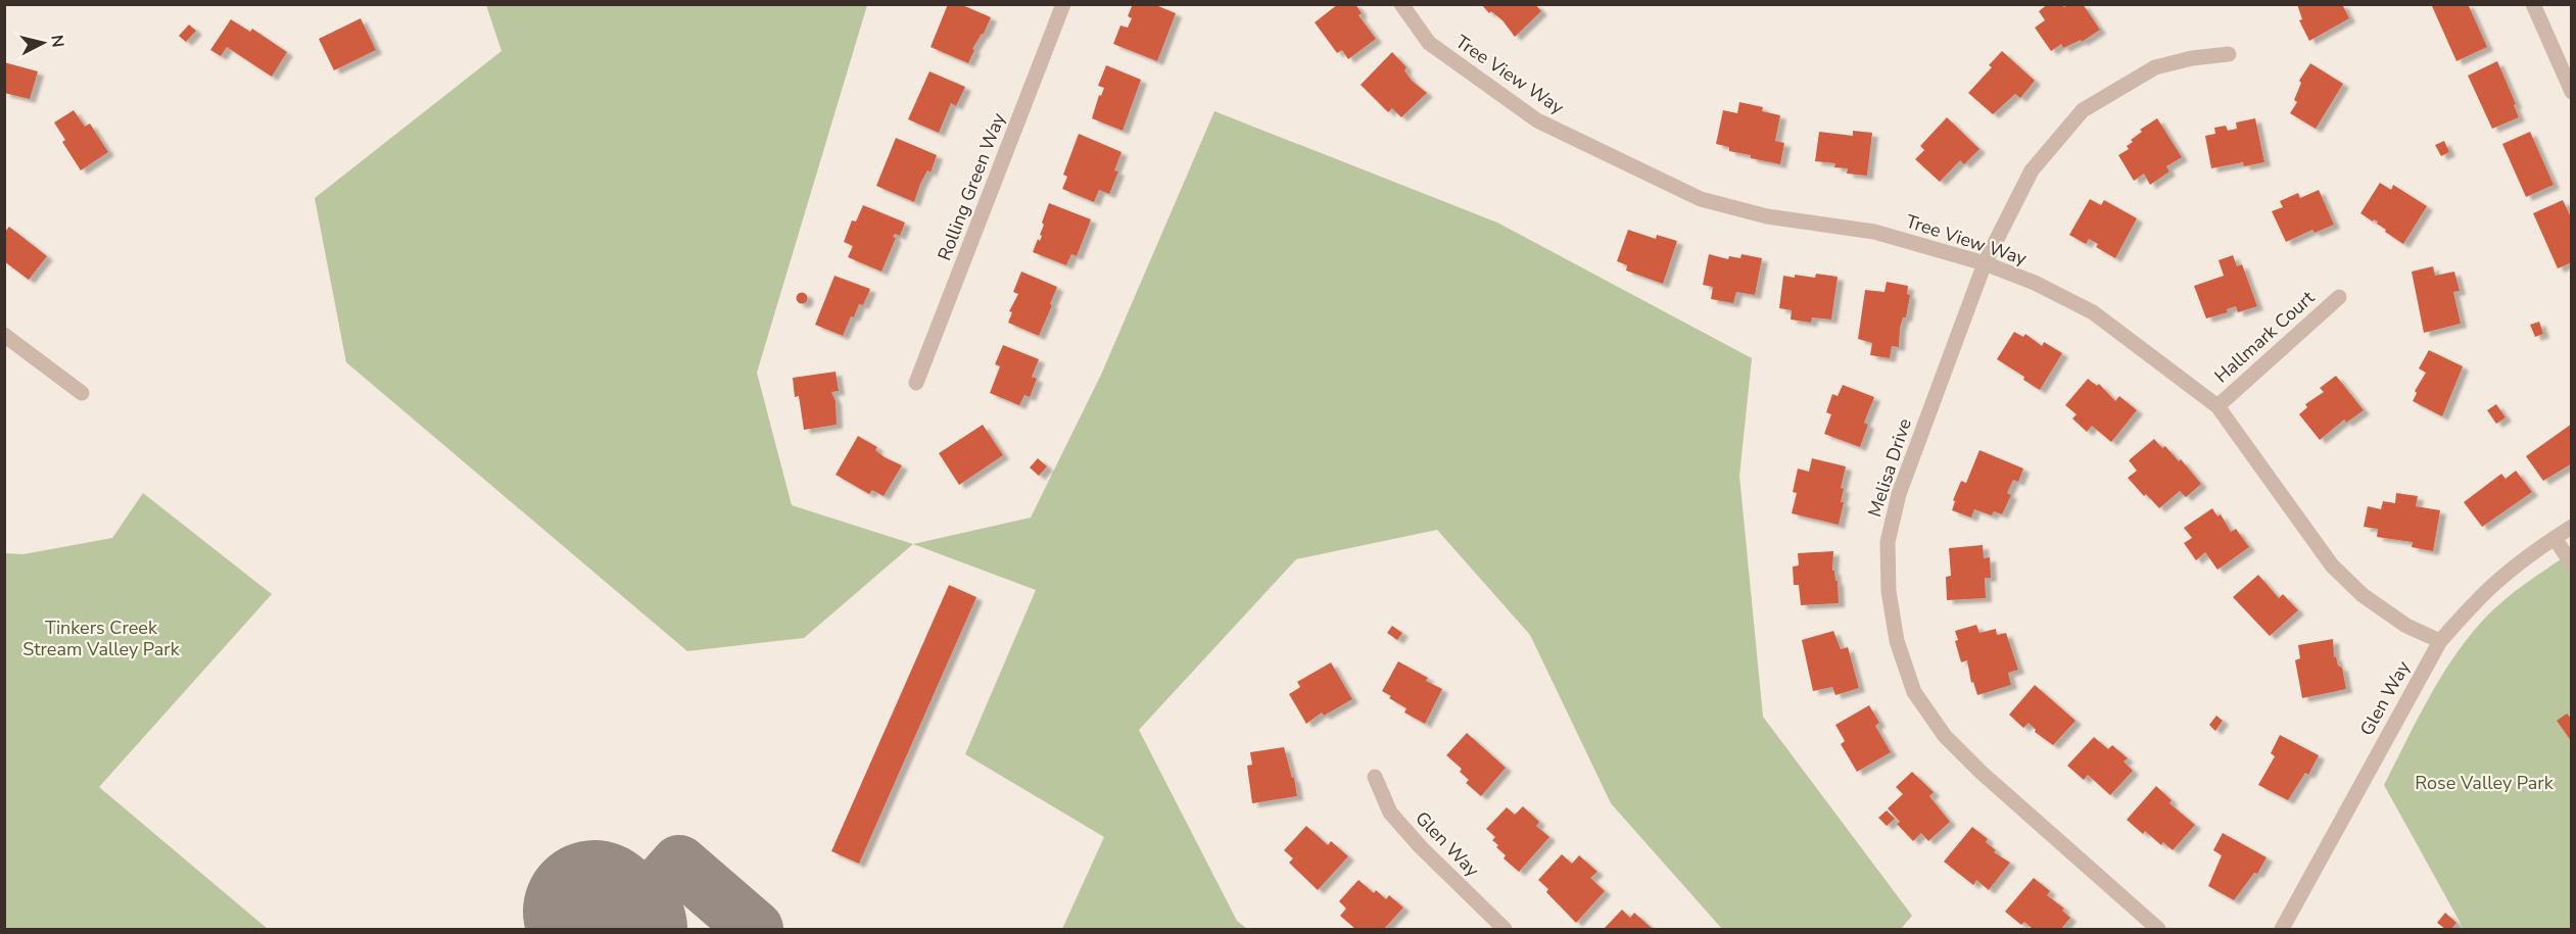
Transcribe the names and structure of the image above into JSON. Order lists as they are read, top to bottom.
{
  "streets": {
    "street": [
      "Tree View Way",
      "Rolling Green Way",
      "Hallmark Court",
      "Melisa Drive",
      "Glen Way"
    ]
  },
  "crossings": [
    ["Tree View Way", "Hallmark Court"],
    ["Tree View Way", "Melisa Drive"],
    ["Tree View Way", "Glen Way"]
  ],
  "parks": ["Tinkers Creek Stream Valley Park", "Rose Valley Park"],
  "north": "right"
}
